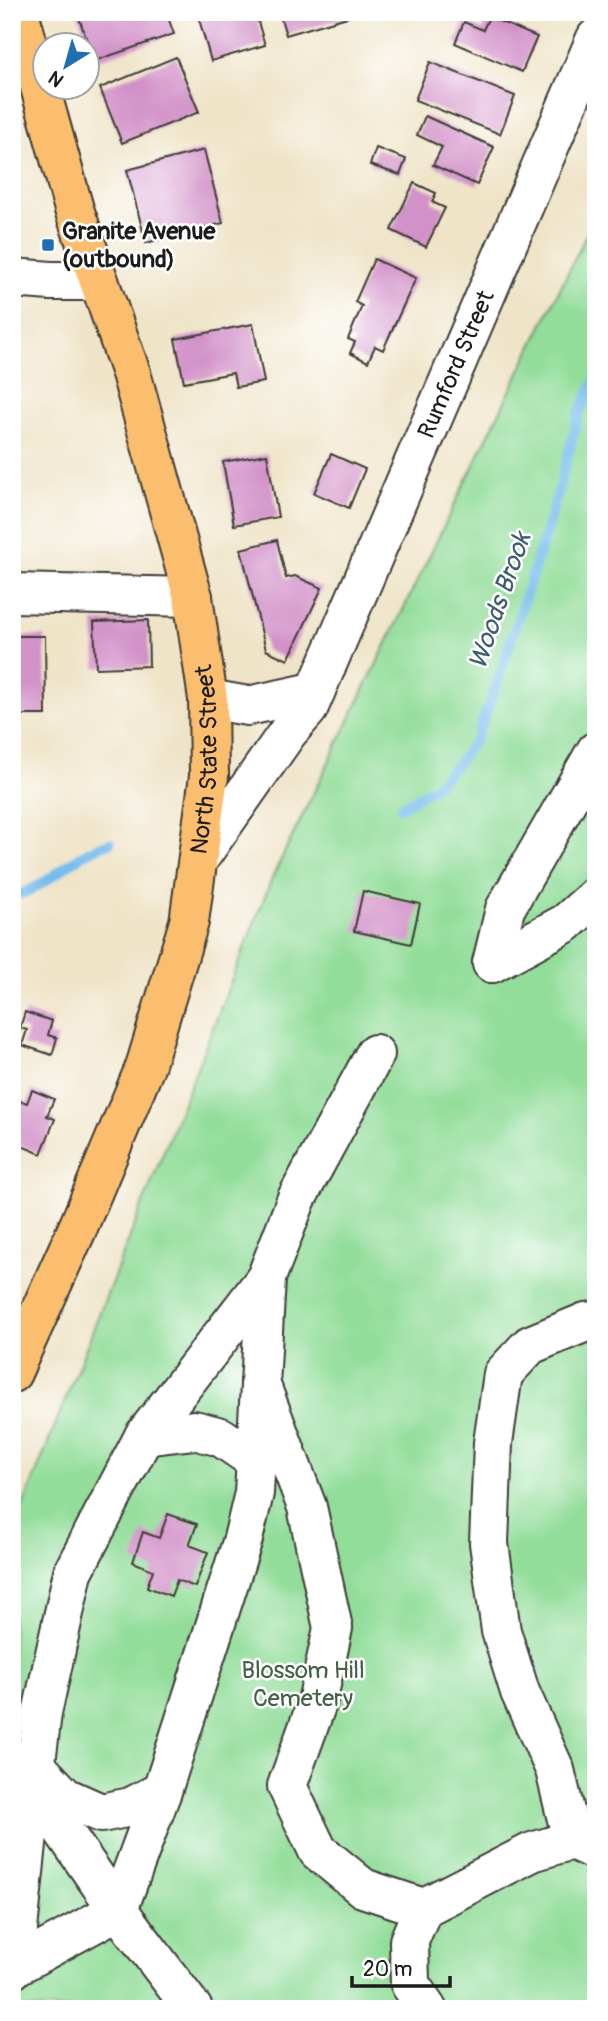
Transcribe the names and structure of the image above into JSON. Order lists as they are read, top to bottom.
{
  "streets": {
    "main road": ["North State Street"],
    "street": ["Rumford Street"]
  },
  "crossings": [
    ["Rumford Street", "North State Street"]
  ],
  "water": ["Woods Brook"],
  "parks": ["Blossom Hill Cemetery"],
  "places": {
    "transit": ["Granite Avenue (outbound)"]
  },
  "scale_bar": "20 m",
  "north": "bottom left"
}
